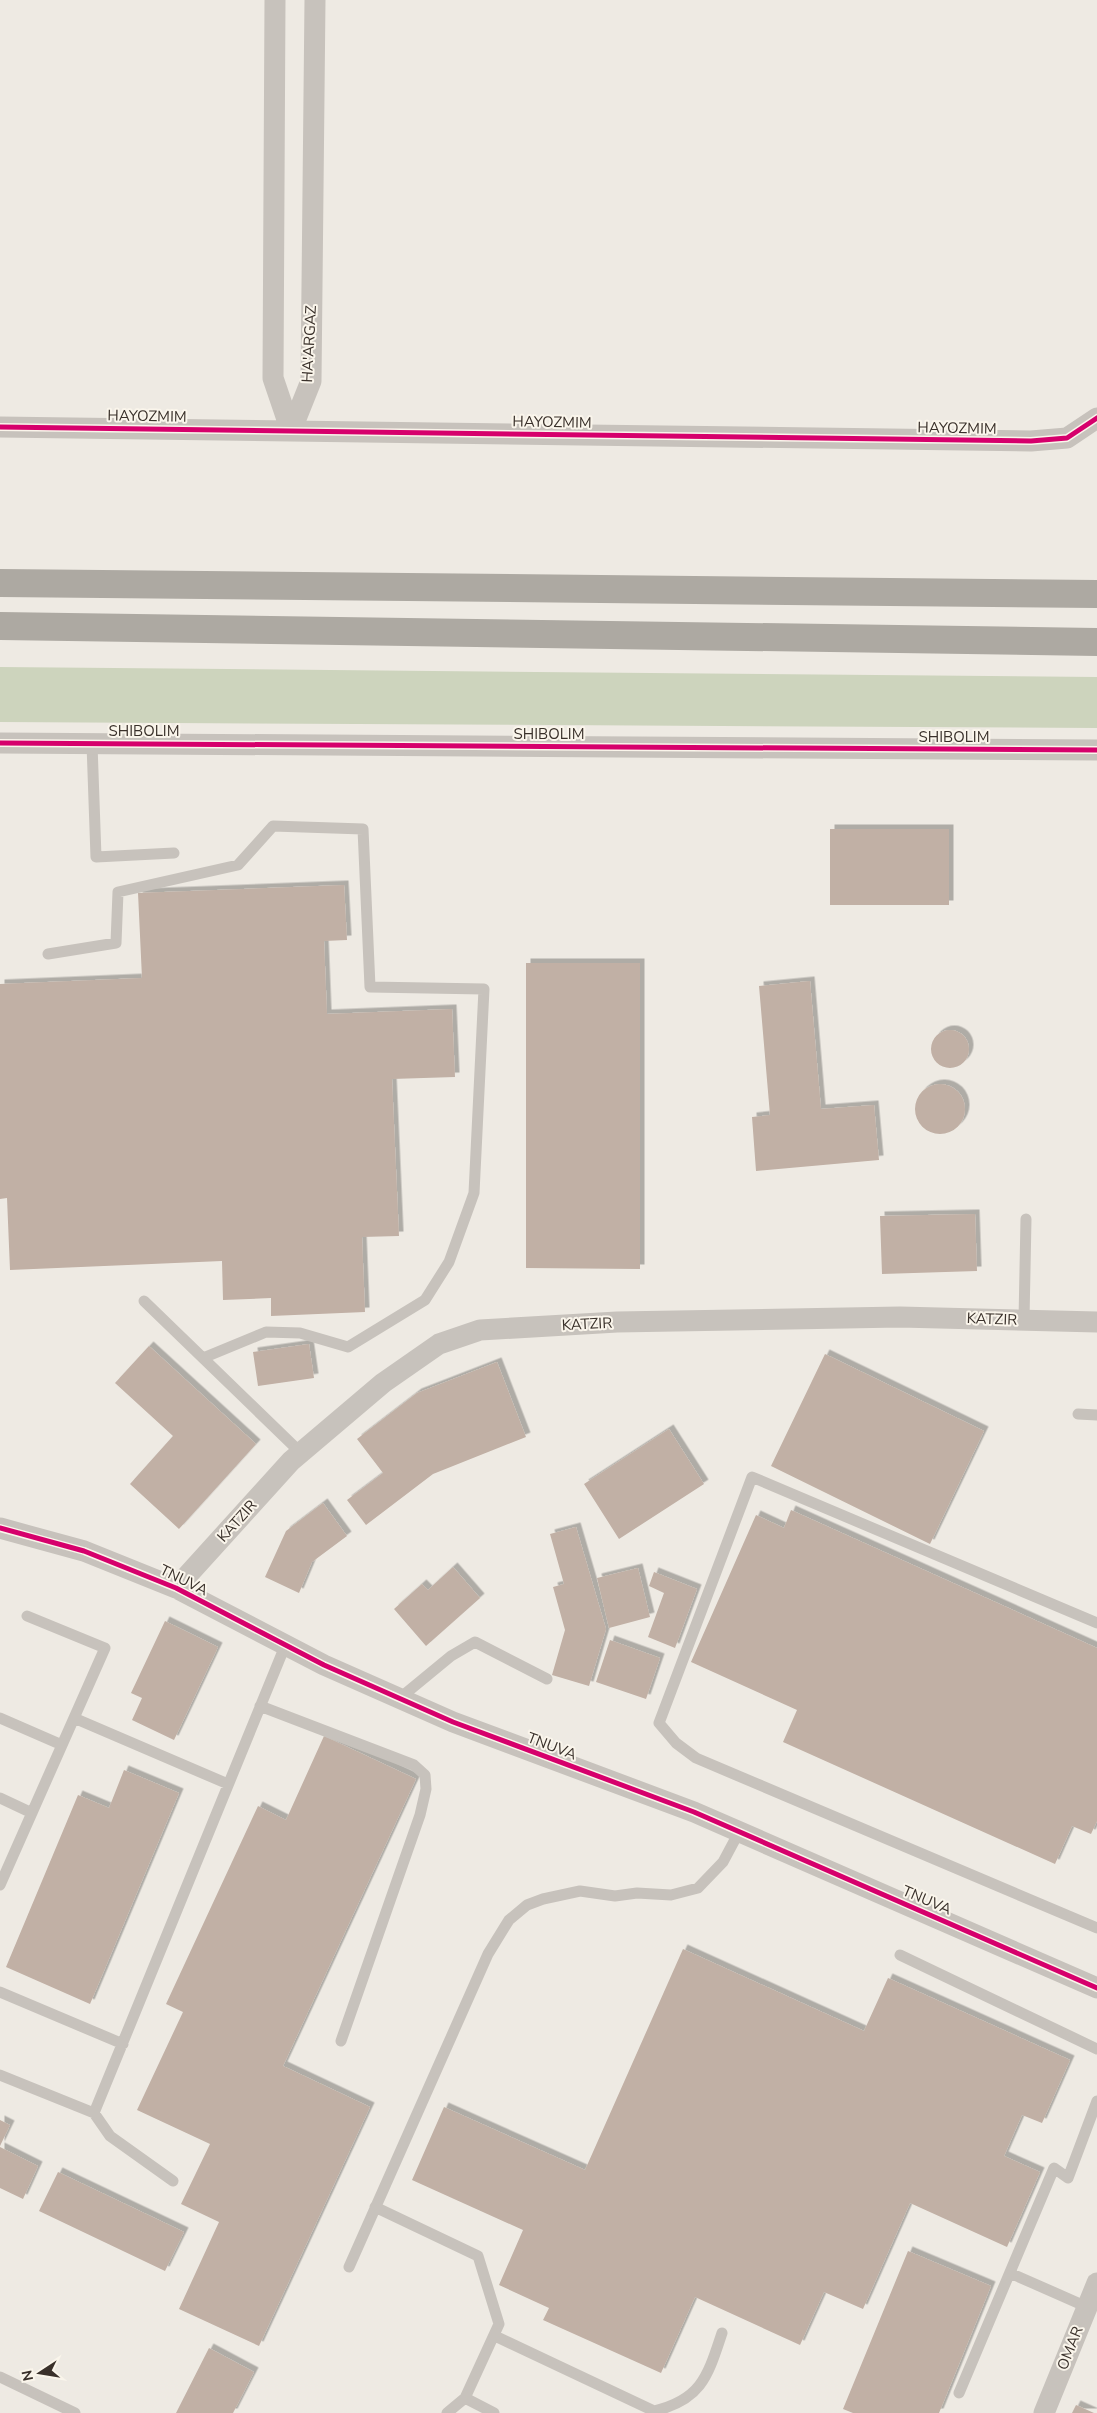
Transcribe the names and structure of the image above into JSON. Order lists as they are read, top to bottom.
{
  "streets": {
    "street": [
      "HA'ARGAZ",
      "HAYOZMIM",
      "SHIBOLIM",
      "KATZIR",
      "TNUVA",
      "OMAR"
    ]
  },
  "crossings": [
    ["HA'ARGAZ", "HAYOZMIM"],
    ["KATZIR", "TNUVA"]
  ],
  "north": "left"
}
